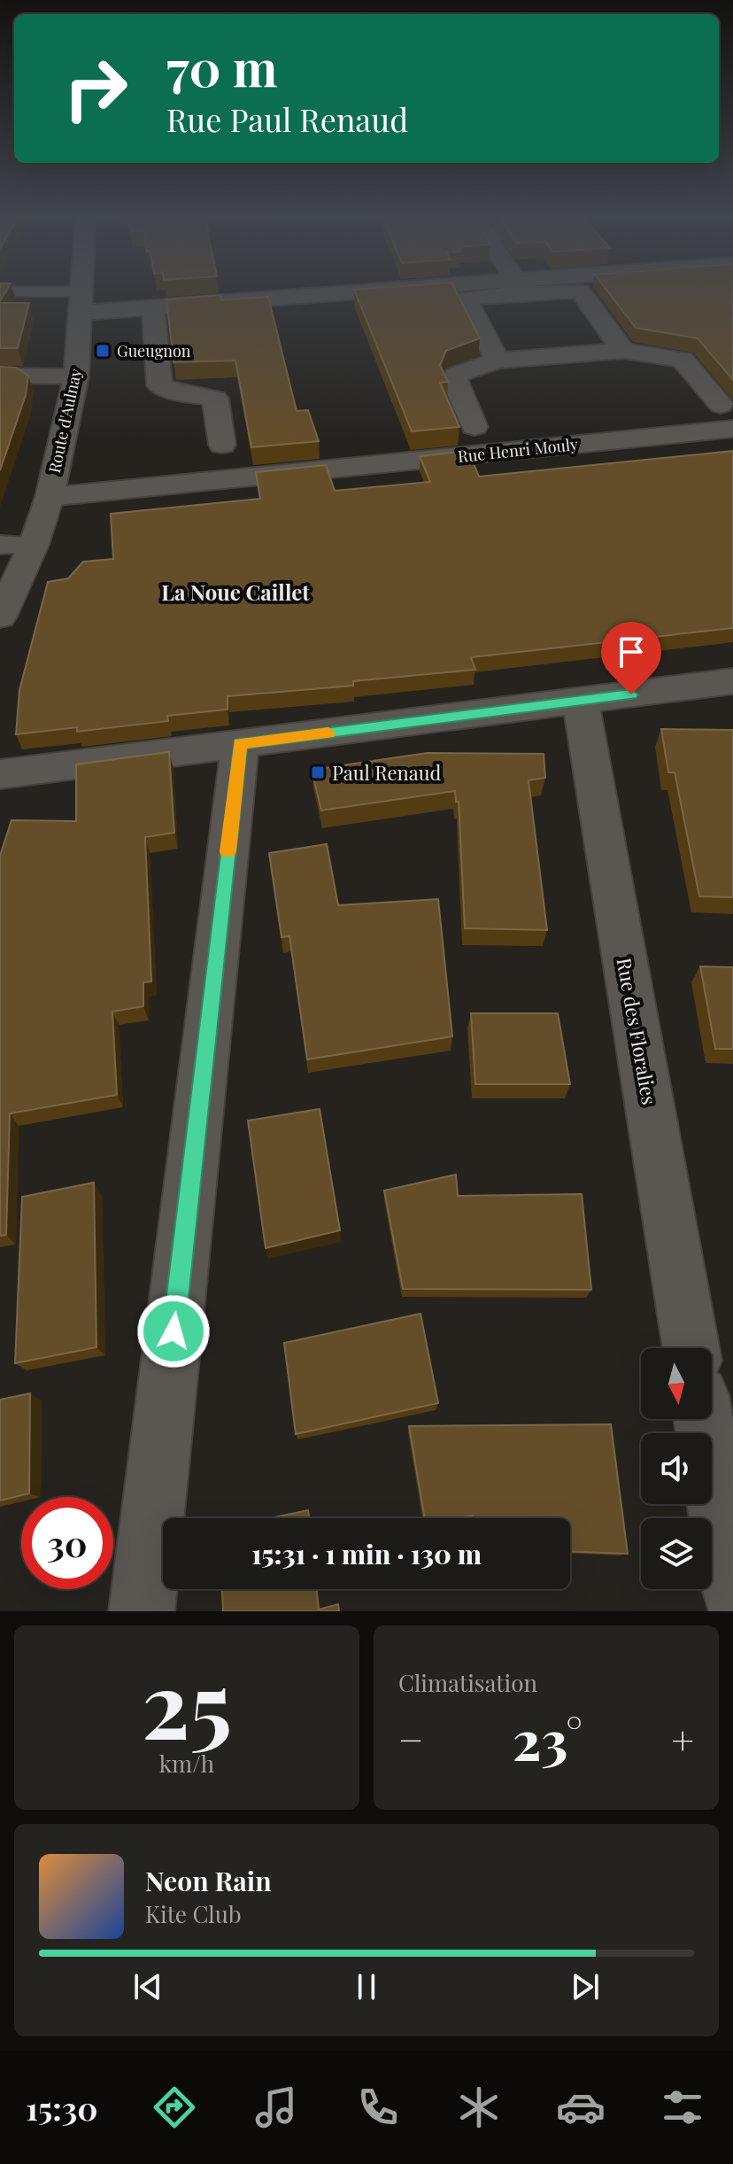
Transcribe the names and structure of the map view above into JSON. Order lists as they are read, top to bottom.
{
  "streets": {
    "street": ["Route d'Aulnay", "Rue Henri Mouly", "Rue des Floralies"]
  },
  "crossings": [
    ["Route d'Aulnay", "Rue Henri Mouly"]
  ],
  "districts": ["La Noue Caillet"],
  "places": {
    "transit": ["Gueugnon", "Paul Renaud"]
  },
  "north": "bottom",
  "page": {
    "turn": ["70 m", "Rue Paul Renaud"],
    "limit": "30",
    "trip": "15:31 · 1 min · 130 m",
    "tile": [
      ["25", "km/h"],
      "Climatisation"
    ],
    "heat": ["−", "23°", "+"],
    "song": ["Neon Rain", "Kite Club"],
    "tabs": "15:30"
  }
}
